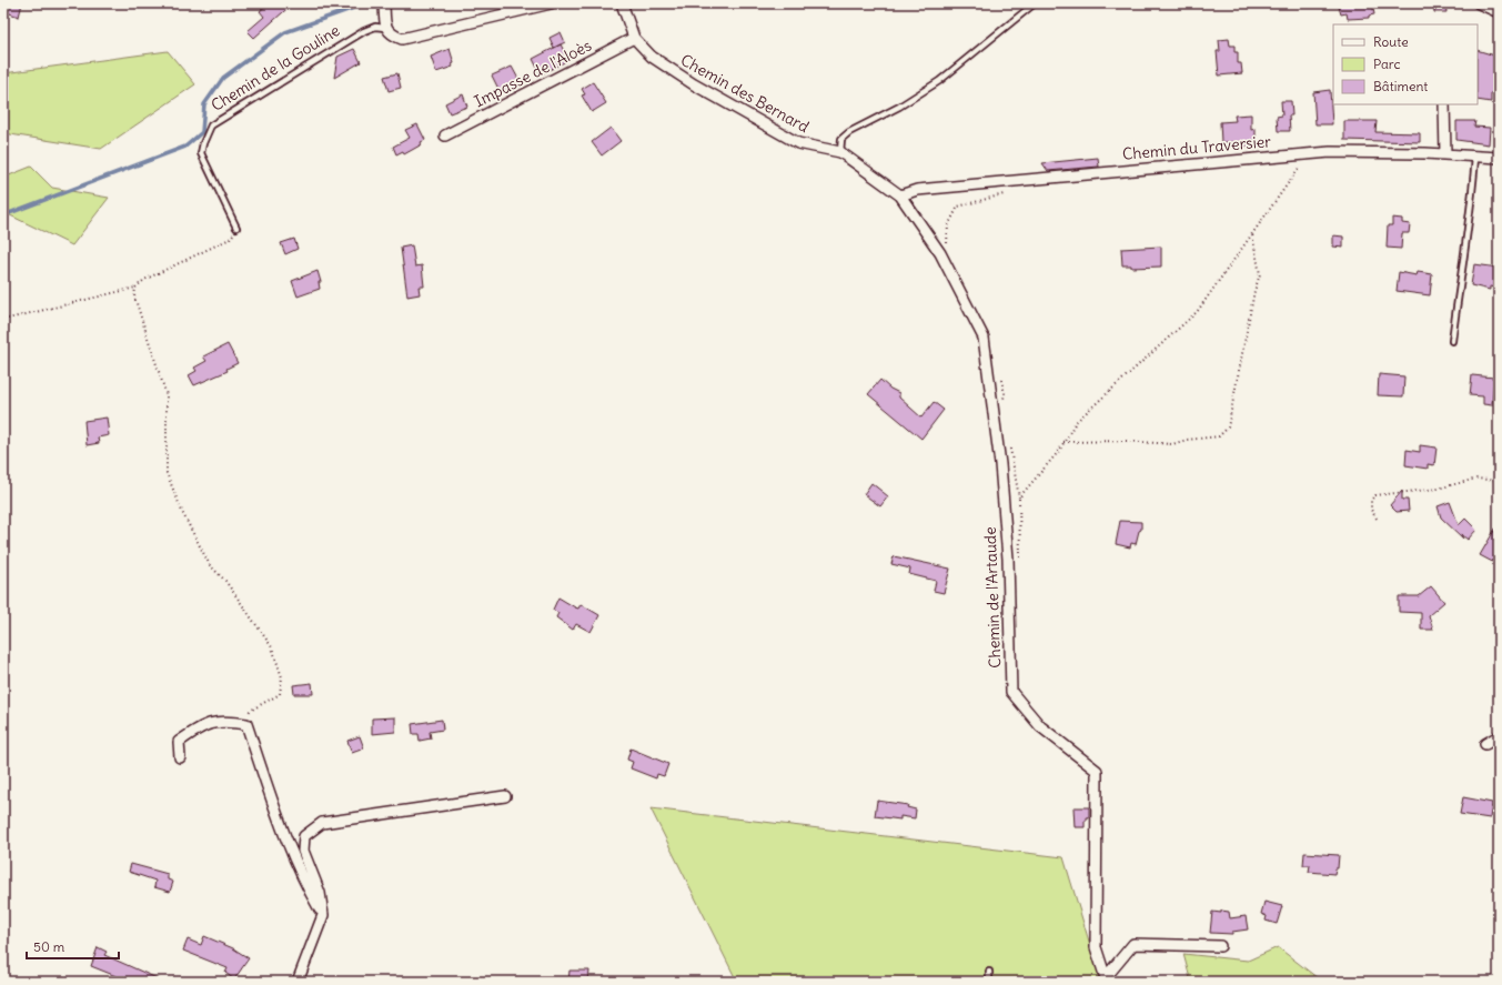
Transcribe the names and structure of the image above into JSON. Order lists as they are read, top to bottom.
{
  "streets": {
    "street": [
      "Impasse de l'Aloès",
      "Chemin des Bernard",
      "Chemin du Traversier",
      "Chemin de l'Artaude"
    ],
    "lane": ["Chemin de la Gouline"]
  },
  "crossings": [
    ["Impasse de l'Aloès", "Chemin des Bernard"],
    ["Chemin des Bernard", "Chemin du Traversier"],
    ["Chemin des Bernard", "Chemin de l'Artaude"],
    ["Chemin du Traversier", "Chemin de l'Artaude"]
  ],
  "legend": ["Route", "Parc", "Bâtiment"],
  "scale_bar": "50 m"
}
